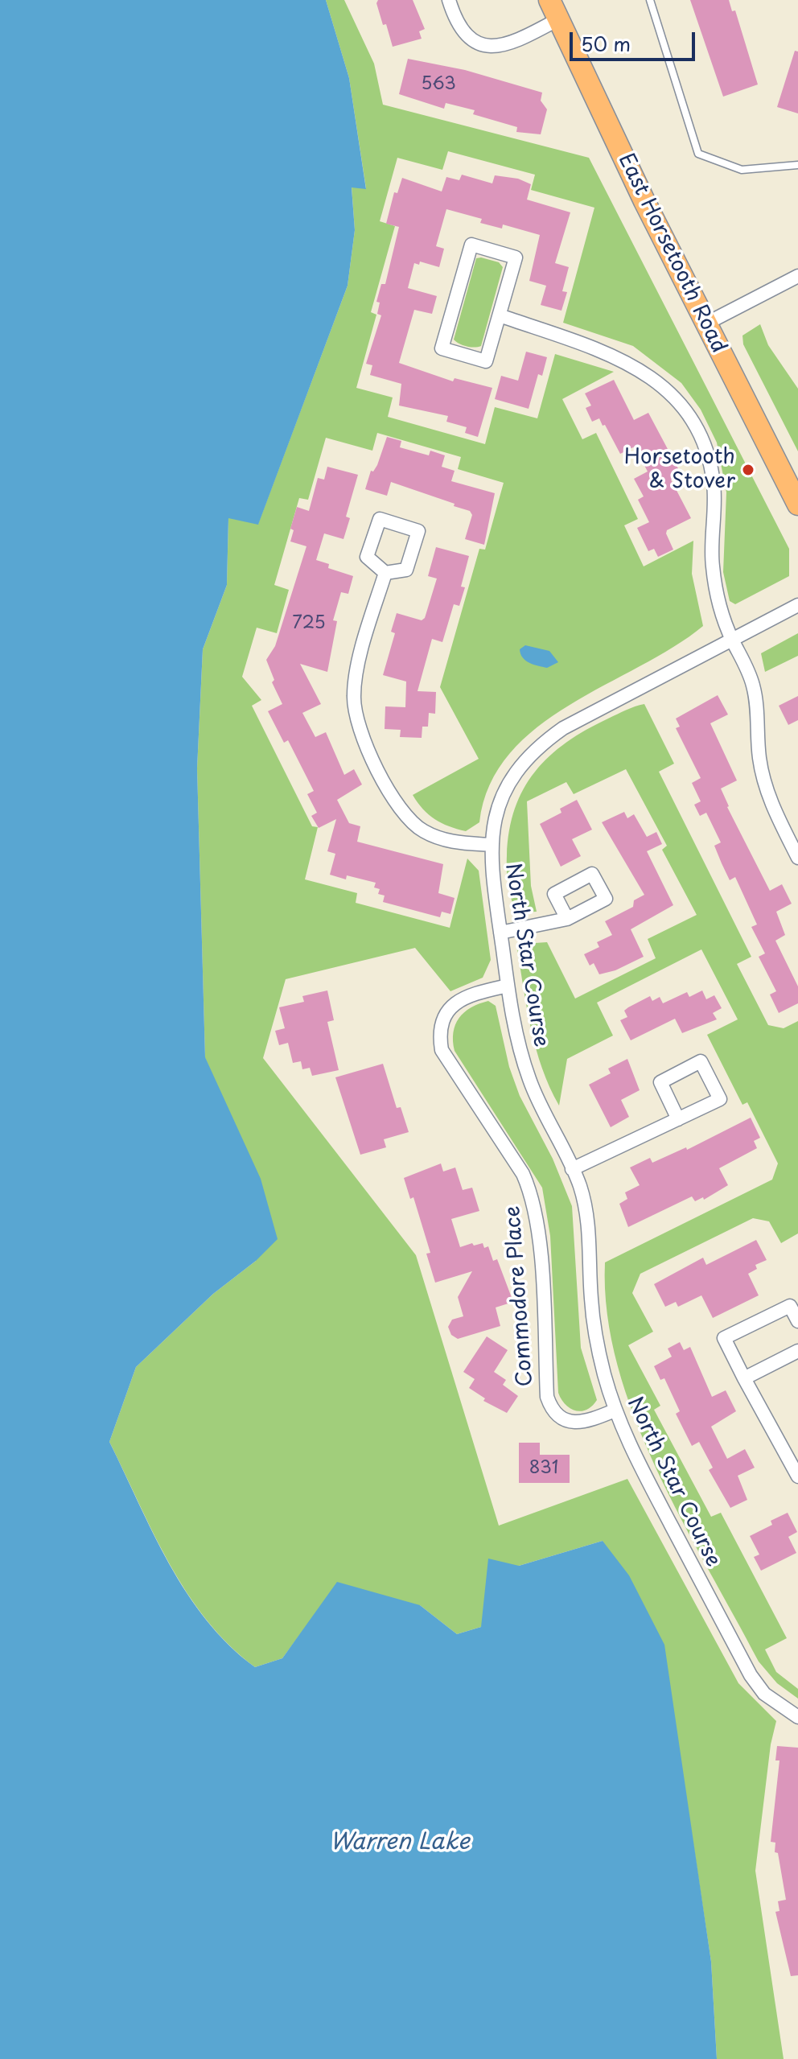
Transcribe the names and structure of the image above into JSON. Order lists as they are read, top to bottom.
{
  "streets": {
    "main road": ["East Horsetooth Road"],
    "street": ["North Star Course", "Commodore Place"]
  },
  "crossings": [
    ["North Star Course", "Commodore Place"]
  ],
  "water": ["Warren Lake"],
  "places": ["Horsetooth & Stover"],
  "house_numbers": ["563", "725", "831"],
  "scale_bar": "50 m"
}
